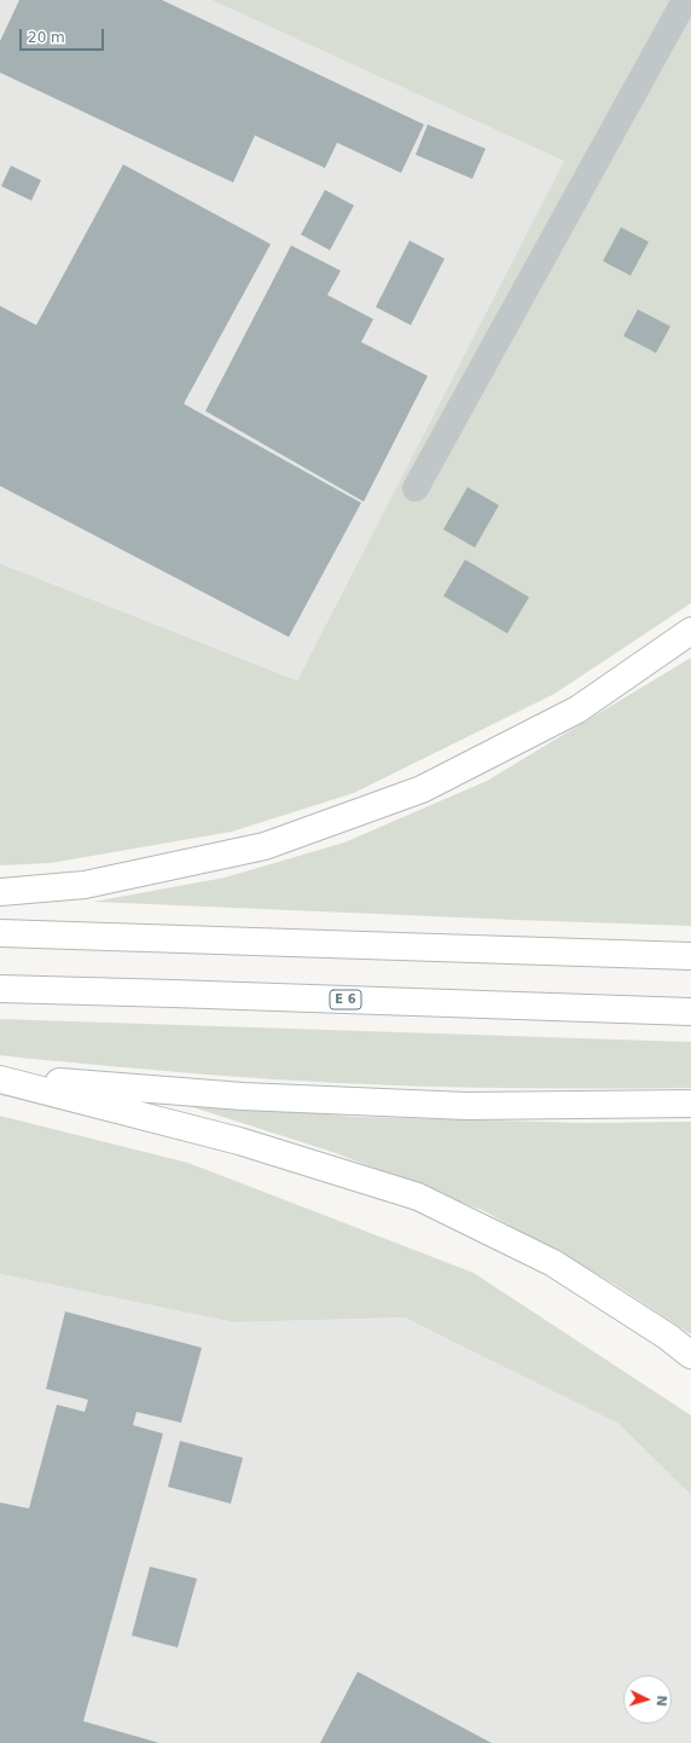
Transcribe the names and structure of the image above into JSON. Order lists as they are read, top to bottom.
{
  "streets": {
    "highway": ["E 6"]
  },
  "scale_bar": "20 m",
  "north": "right"
}
